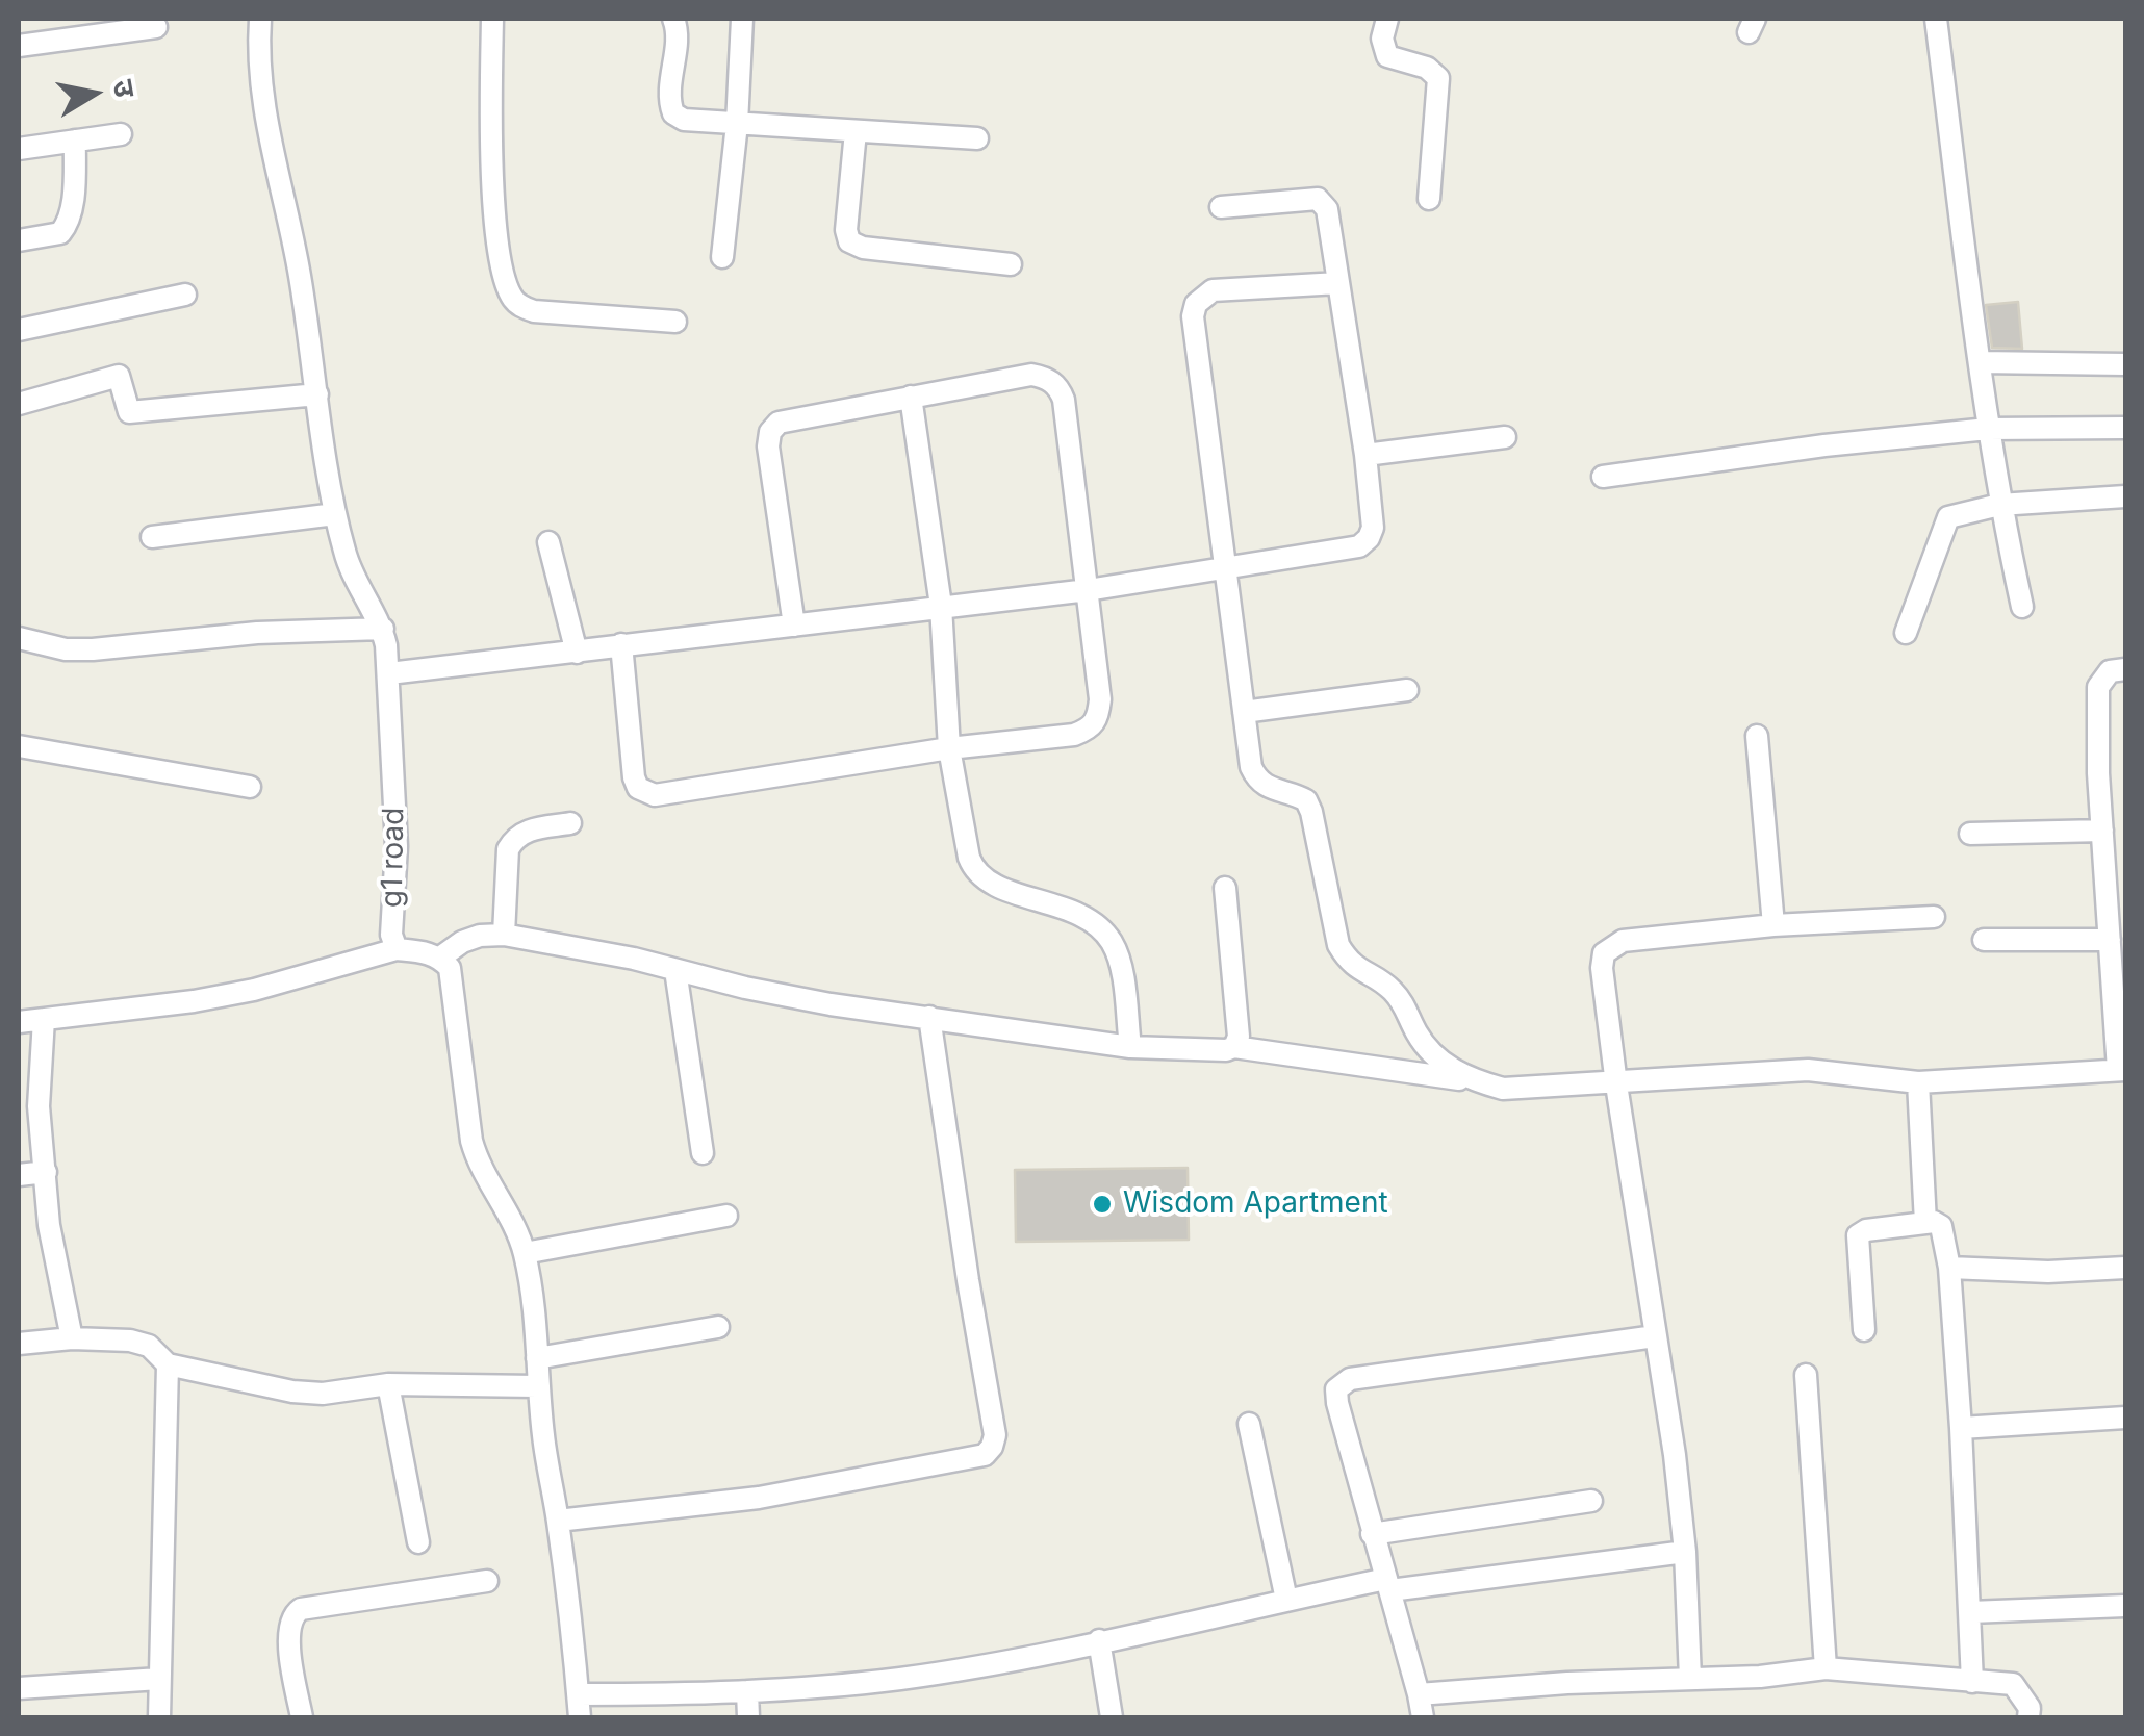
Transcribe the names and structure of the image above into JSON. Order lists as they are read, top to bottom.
{
  "streets": {
    "street": ["g1 road"]
  },
  "places": ["Wisdom Apartment"],
  "north": "right"
}
